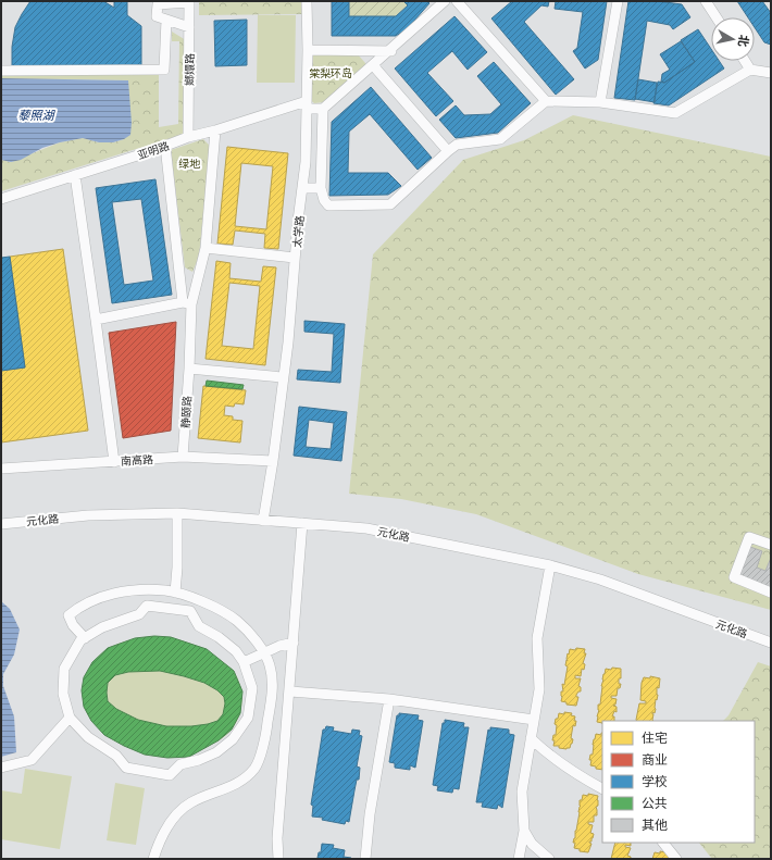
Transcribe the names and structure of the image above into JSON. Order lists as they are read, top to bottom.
{
  "streets": {
    "street": [
      "嫏嬛路",
      "亚明路",
      "太学路",
      "静颐路",
      "南高路",
      "元化路"
    ]
  },
  "crossings": [
    ["嫏嬛路", "亚明路"],
    ["亚明路", "太学路"],
    ["太学路", "南高路"],
    ["太学路", "元化路"],
    ["静颐路", "南高路"]
  ],
  "water": ["藜照湖"],
  "parks": ["棠梨环岛", "绿地"],
  "legend": [
    "住宅",
    "商业",
    "学校",
    "公共",
    "其他"
  ],
  "north": "right"
}
